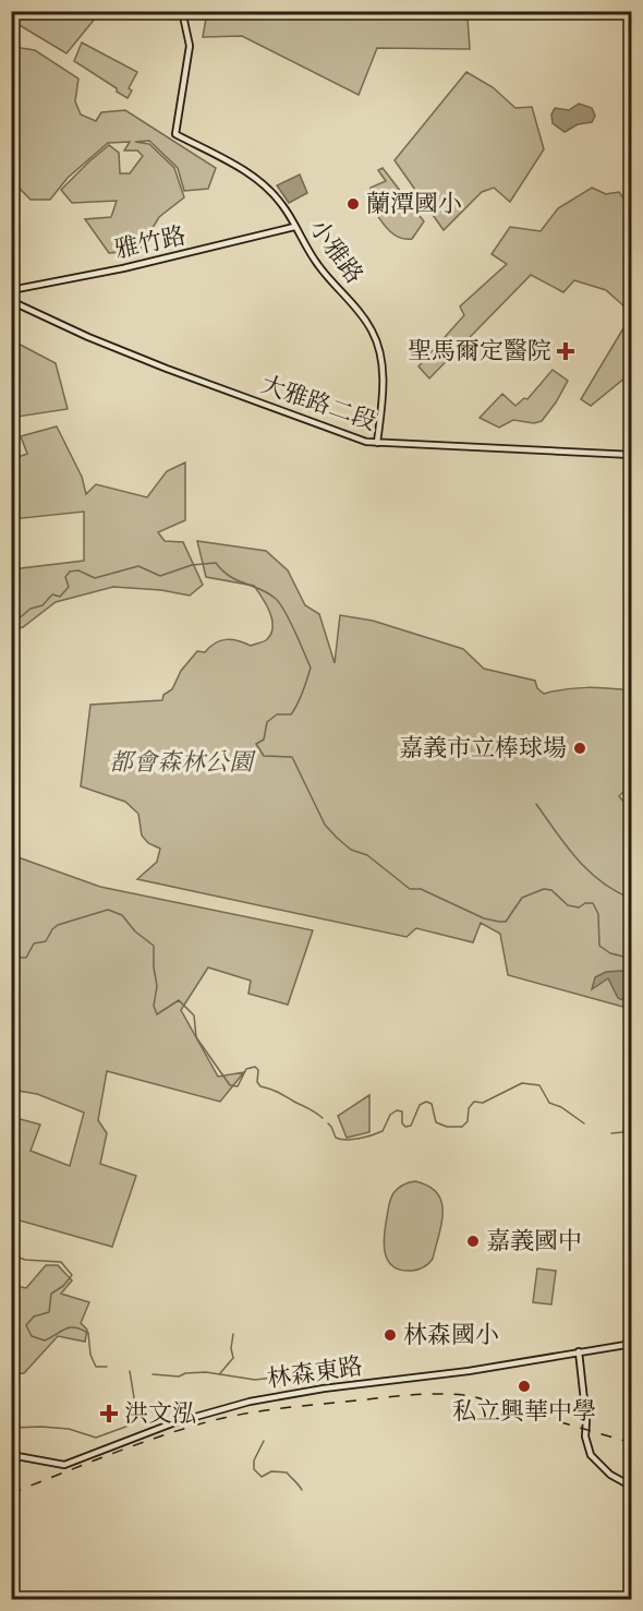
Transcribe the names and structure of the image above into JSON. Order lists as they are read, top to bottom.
{
  "streets": {
    "main road": [
      "雅竹路",
      "小雅路",
      "大雅路二段",
      "林森東路"
    ]
  },
  "crossings": [
    ["雅竹路", "小雅路"],
    ["小雅路", "大雅路二段"]
  ],
  "parks": ["都會森林公園"],
  "places": {
    "other": [
      "蘭潭國小",
      "嘉義市立棒球場",
      "嘉義國中",
      "林森國小",
      "私立興華中學"
    ],
    "health": ["聖馬爾定醫院", "洪文泓"]
  }
}
